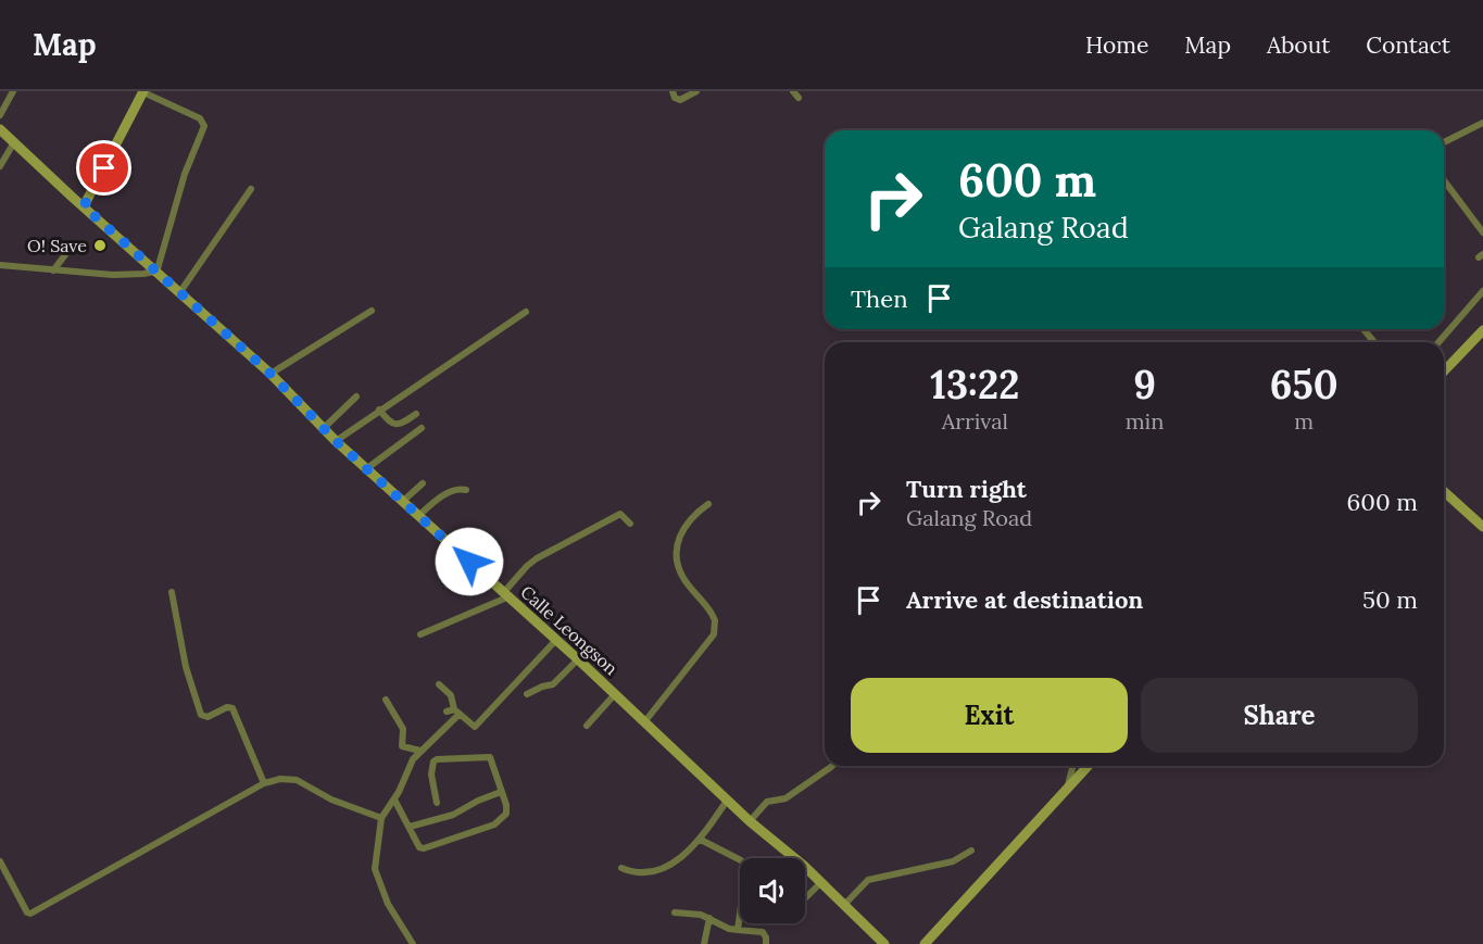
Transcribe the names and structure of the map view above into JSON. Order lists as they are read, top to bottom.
{
  "streets": {
    "main road": ["Calle Leongson"]
  },
  "places": ["O! Save"],
  "page": {
    "header": "Map",
    "nav": [
      "Home",
      "Map",
      "About",
      "Contact"
    ],
    "turn": ["600 m", "Galang Road"],
    "then": "Then",
    "eta": [
      "13:22",
      "Arrival",
      "9",
      "min",
      "650",
      "m"
    ],
    "list": [
      {
        "name": "Turn right",
        "note": "Galang Road",
        "value": "600 m"
      },
      {
        "name": "Arrive at destination",
        "value": "50 m"
      }
    ],
    "buttons": ["Exit", "Share"]
  }
}
